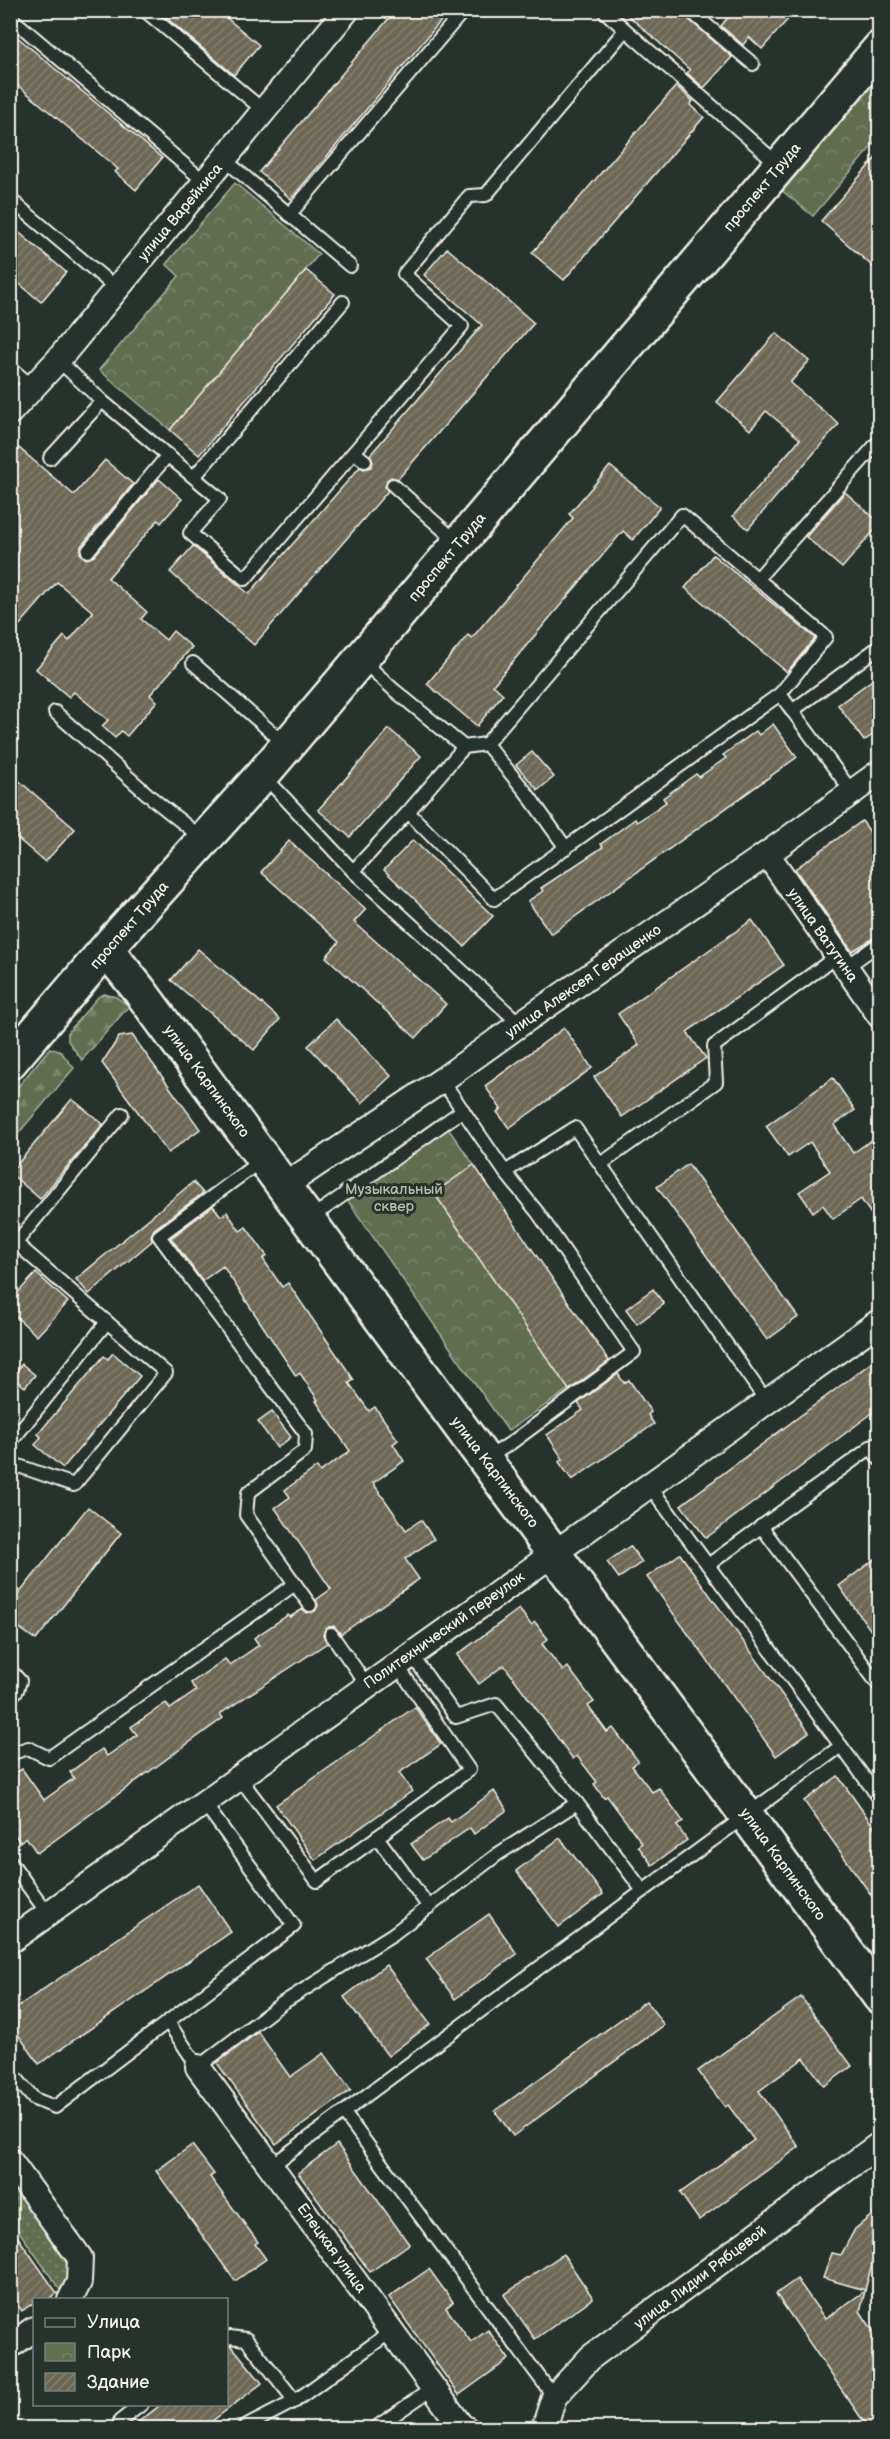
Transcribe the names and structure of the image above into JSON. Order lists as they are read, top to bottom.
{
  "streets": {
    "main road": ["проспект Труда", "улица Карпинского"],
    "street": [
      "улица Варейкиса",
      "улица Ватутина",
      "улица Алексея Геращенко",
      "Политехнический переулок",
      "Елецкая улица",
      "улица Лидии Рябцевой"
    ]
  },
  "crossings": [
    ["проспект Труда", "улица Карпинского"],
    ["улица Ватутина", "улица Алексея Геращенко"],
    ["улица Алексея Геращенко", "улица Карпинского"],
    ["улица Карпинского", "Политехнический переулок"]
  ],
  "parks": ["Музыкальный сквер"],
  "legend": ["Улица", "Парк", "Здание"]
}
